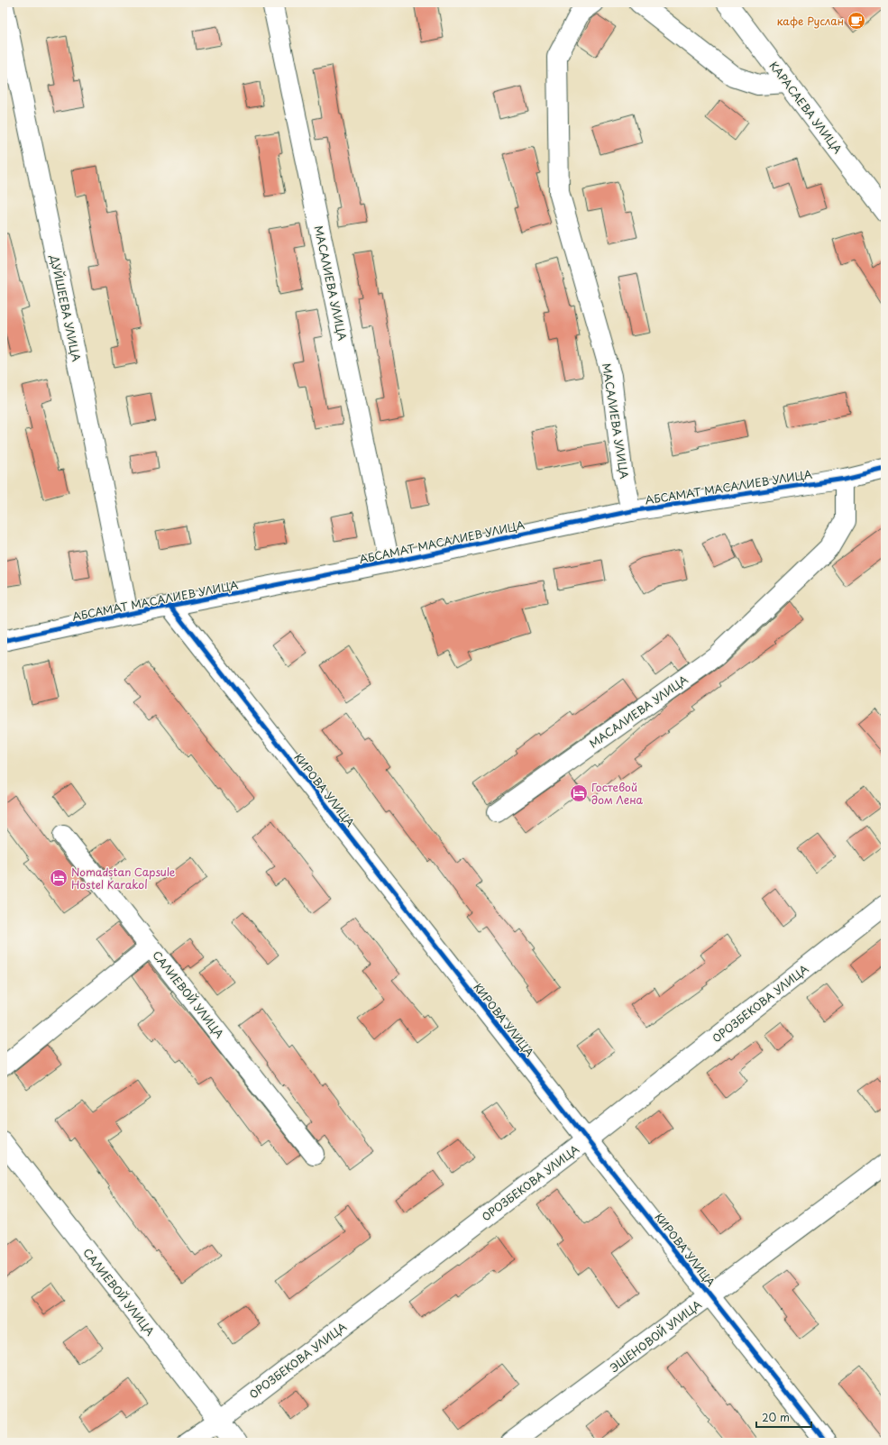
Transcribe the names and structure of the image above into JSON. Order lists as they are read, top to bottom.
{
  "streets": {
    "street": [
      "КАРАСАЕВА УЛИЦА",
      "МАСАЛИЕВА УЛИЦА",
      "ДУЙШЕЕВА УЛИЦА",
      "АБСАМАТ МАСАЛИЕВ УЛИЦА",
      "КИРОВА УЛИЦА",
      "САЛИЕВОЙ УЛИЦА",
      "ОРОЗБЕКОВА УЛИЦА",
      "ЭШЕНОВОЙ УЛИЦА"
    ]
  },
  "crossings": [
    ["МАСАЛИЕВА УЛИЦА", "АБСАМАТ МАСАЛИЕВ УЛИЦА"],
    ["ДУЙШЕЕВА УЛИЦА", "АБСАМАТ МАСАЛИЕВ УЛИЦА"],
    ["АБСАМАТ МАСАЛИЕВ УЛИЦА", "КИРОВА УЛИЦА"],
    ["КИРОВА УЛИЦА", "ОРОЗБЕКОВА УЛИЦА"],
    ["КИРОВА УЛИЦА", "ЭШЕНОВОЙ УЛИЦА"],
    ["САЛИЕВОЙ УЛИЦА", "ОРОЗБЕКОВА УЛИЦА"]
  ],
  "places": {
    "cafe": ["кафе Руслан"],
    "hotel": ["Гостевой дом Лена", "Nomadstan Capsule Hostel Karakol"]
  },
  "scale_bar": "20 m"
}
